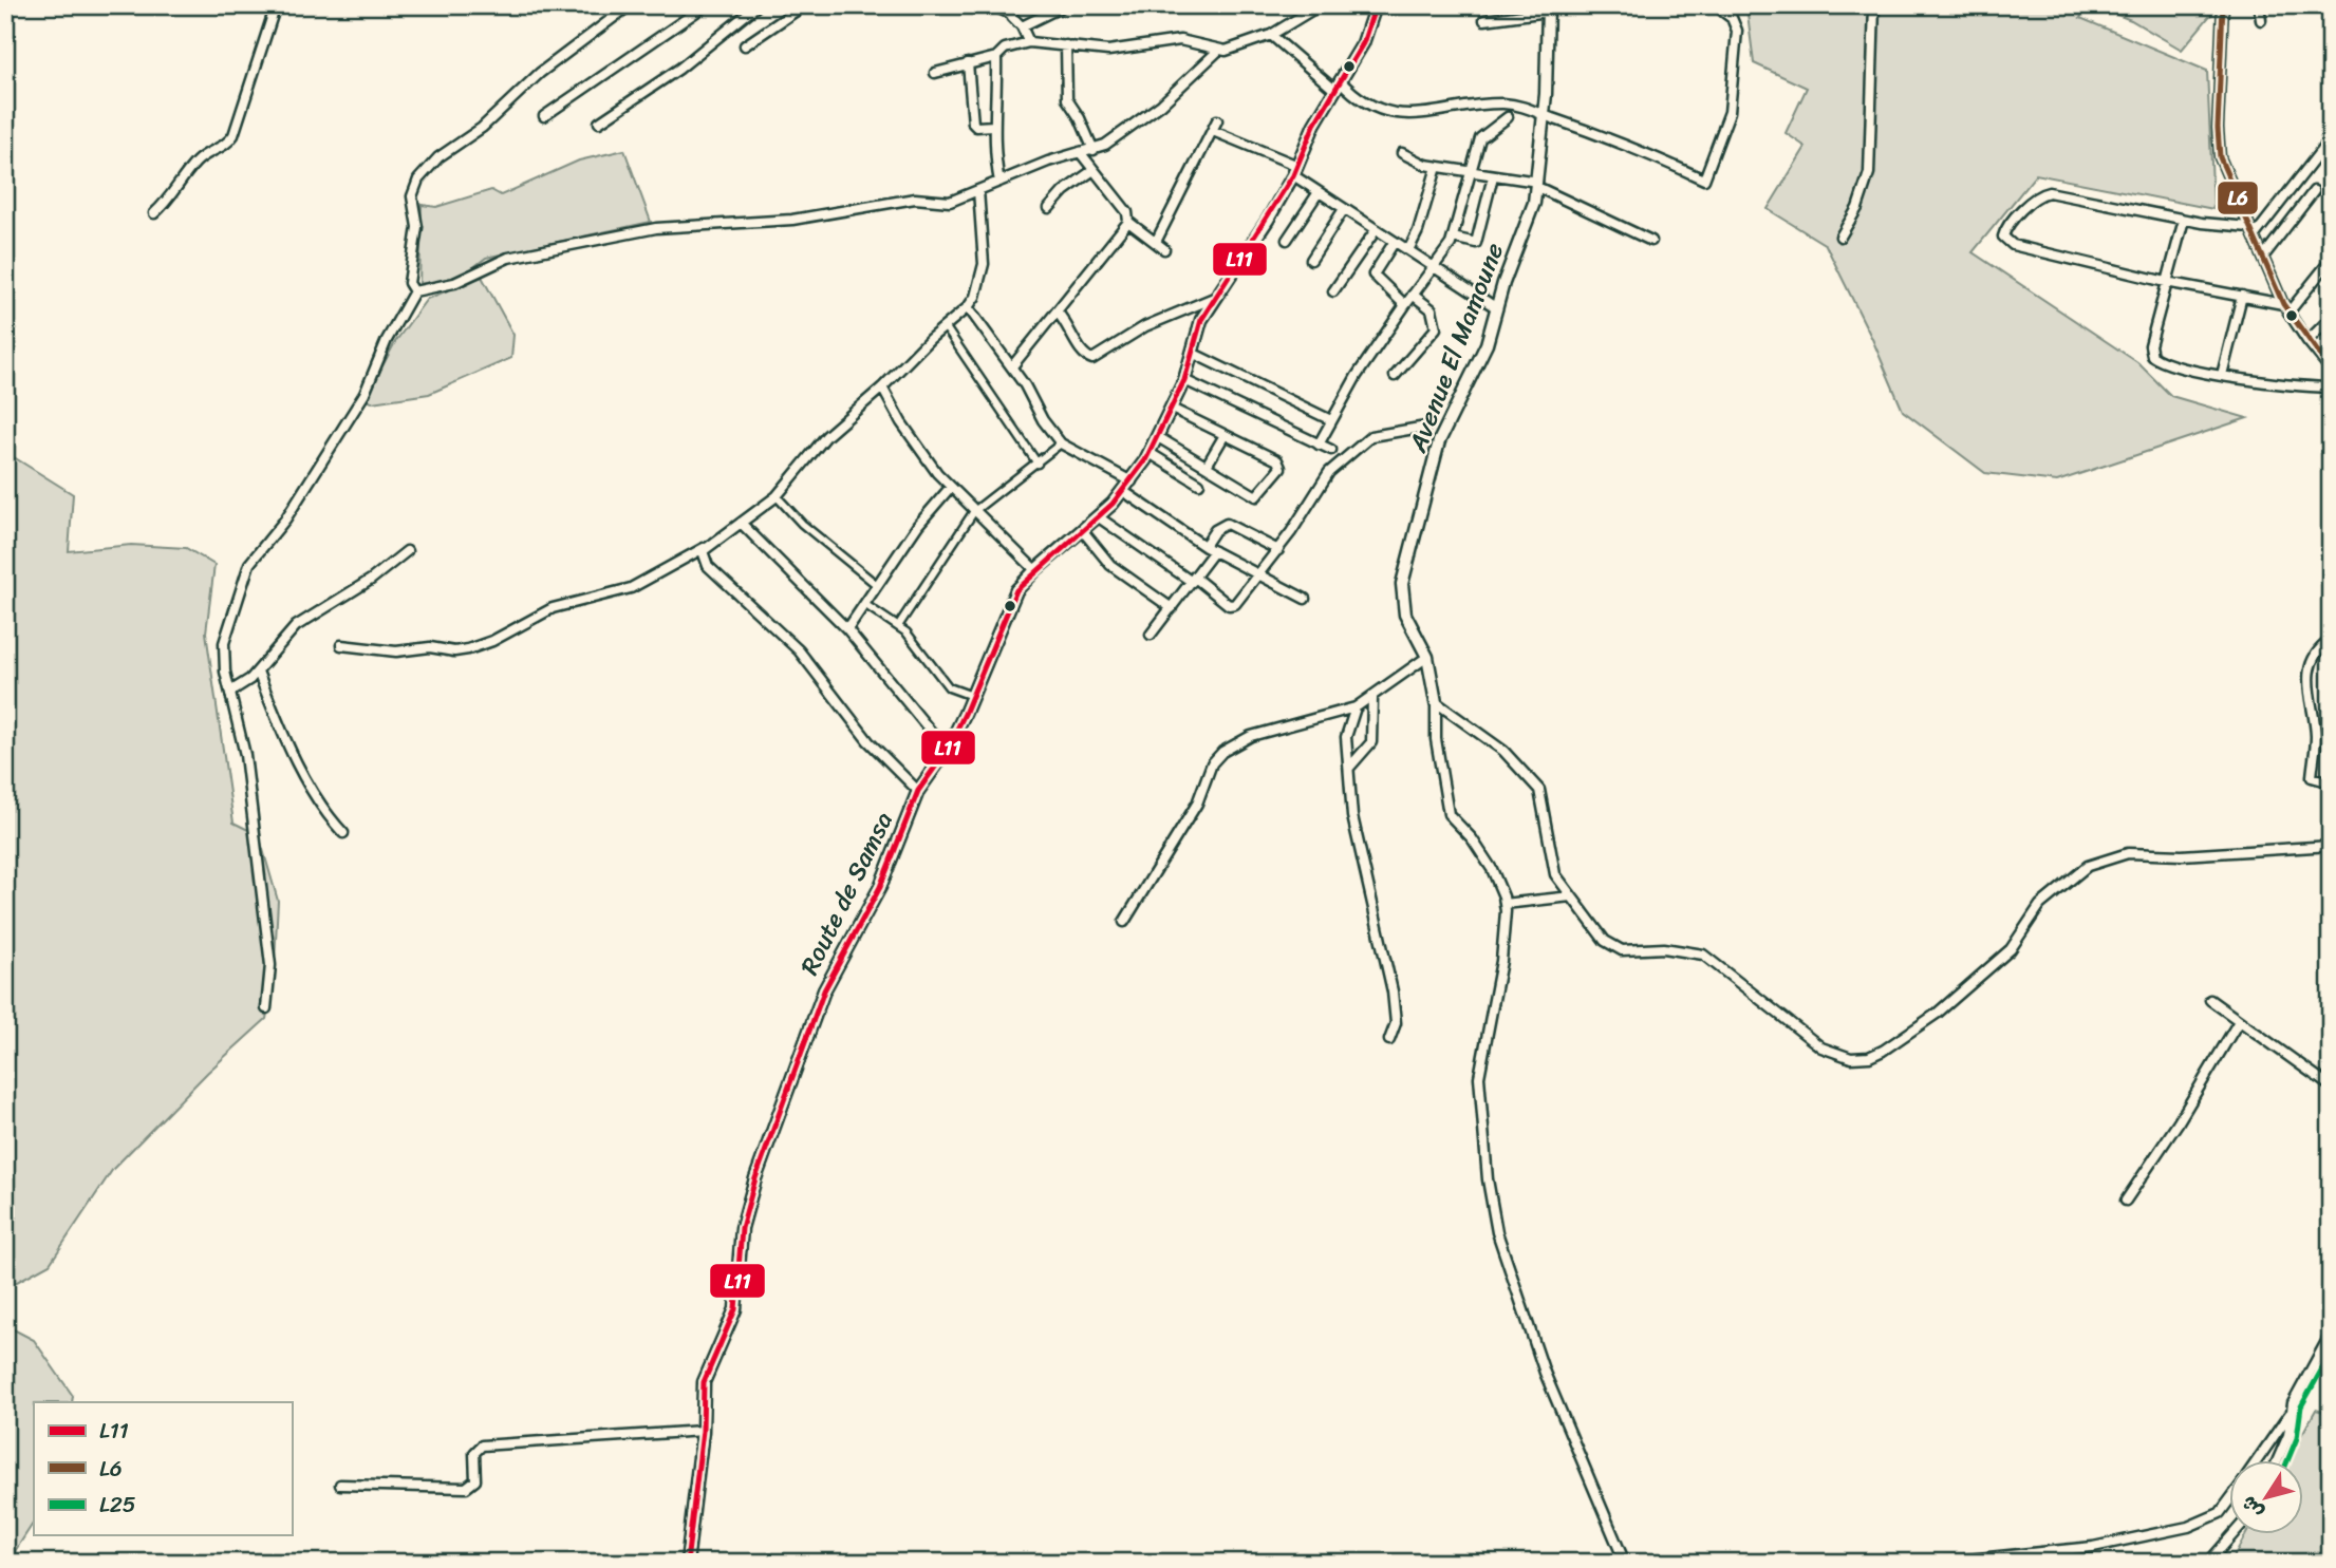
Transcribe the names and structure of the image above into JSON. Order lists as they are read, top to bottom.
{
  "streets": {
    "street": ["Avenue El Mamoune", "Route de Samsa"]
  },
  "lines": ["transit line L11", "transit line L6", "transit line L25"],
  "legend": ["L11", "L6", "L25"],
  "north": "bottom left"
}
